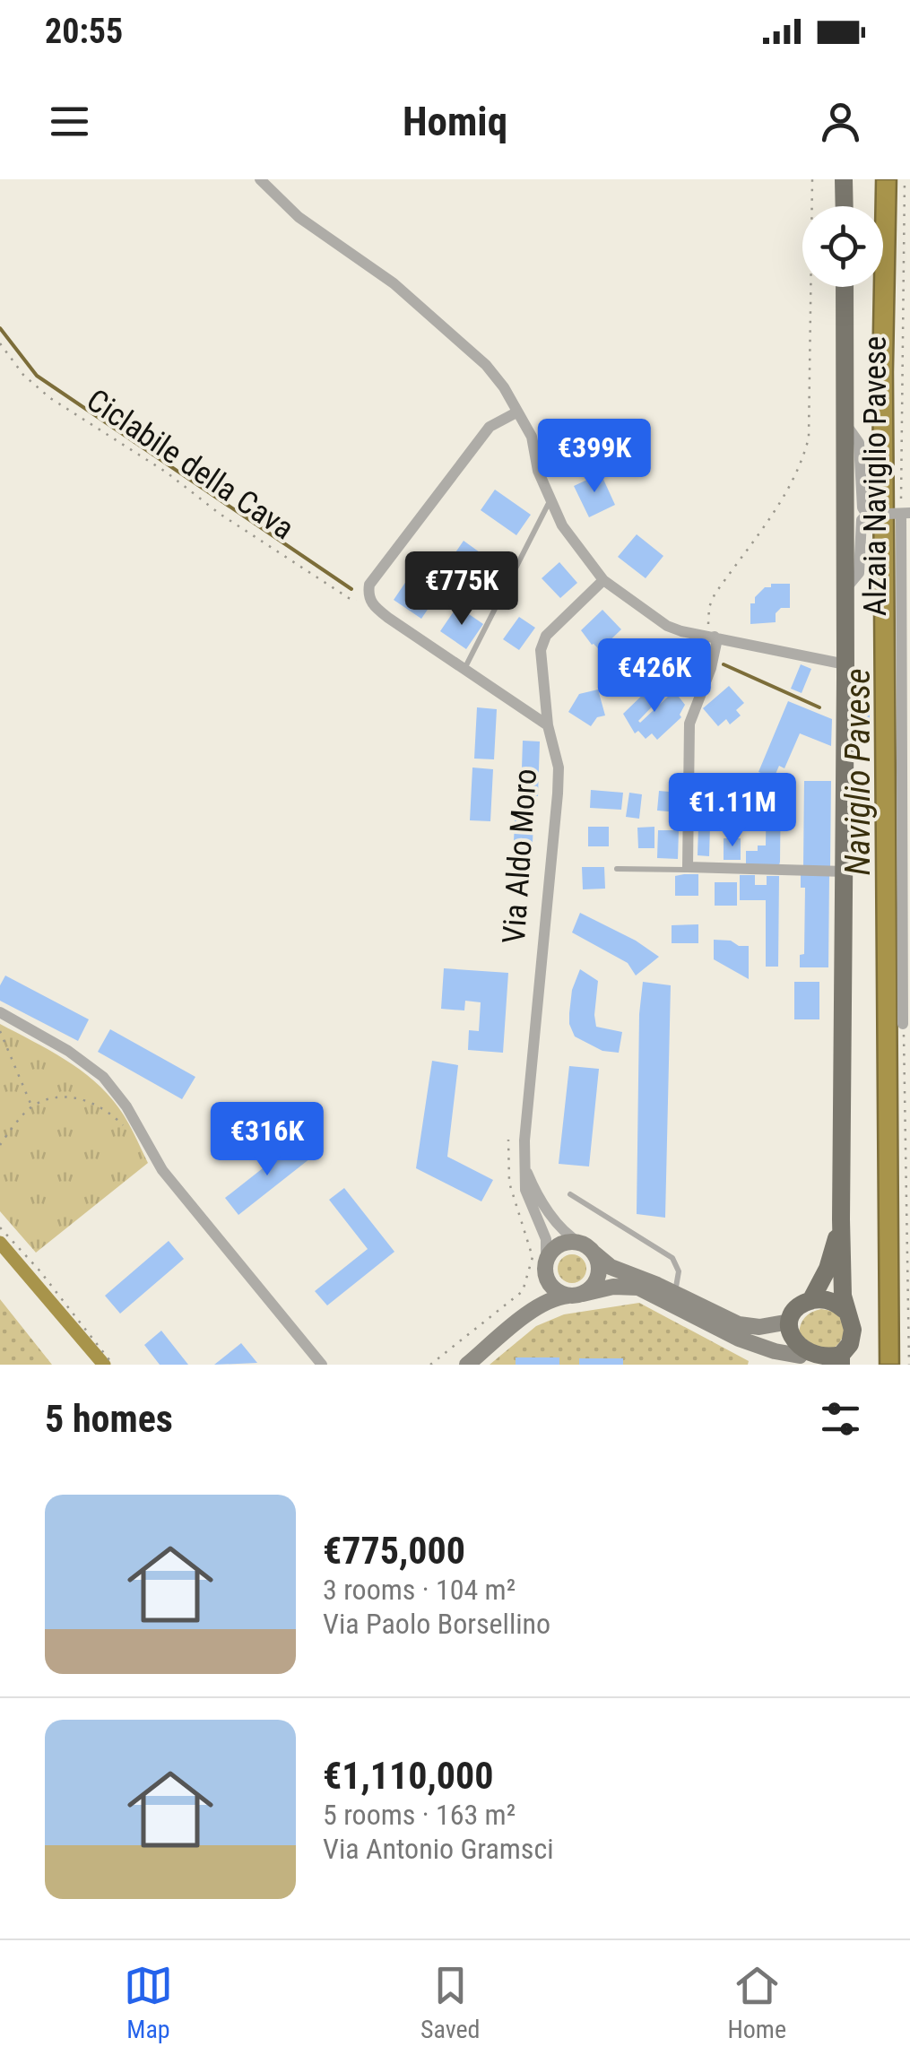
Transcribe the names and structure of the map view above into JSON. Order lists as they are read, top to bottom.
{
  "streets": {
    "street": ["Alzaia Naviglio Pavese", "Via Aldo Moro"],
    "path": ["Ciclabile della Cava"]
  },
  "water": ["Naviglio Pavese"],
  "page": {
    "status": "20:55",
    "header": "Homiq",
    "price": [
      "€399K",
      "€775K",
      "€426K",
      "€1.11M",
      "€316K"
    ],
    "heading": "5 homes",
    "list": [
      {
        "name": "€775,000",
        "note": "3 rooms · 104 m² · Via Paolo Borsellino"
      },
      {
        "name": "€1,110,000",
        "note": "5 rooms · 163 m² · Via Antonio Gramsci"
      }
    ],
    "tabs": ["Map", "Saved", "Home"]
  }
}
